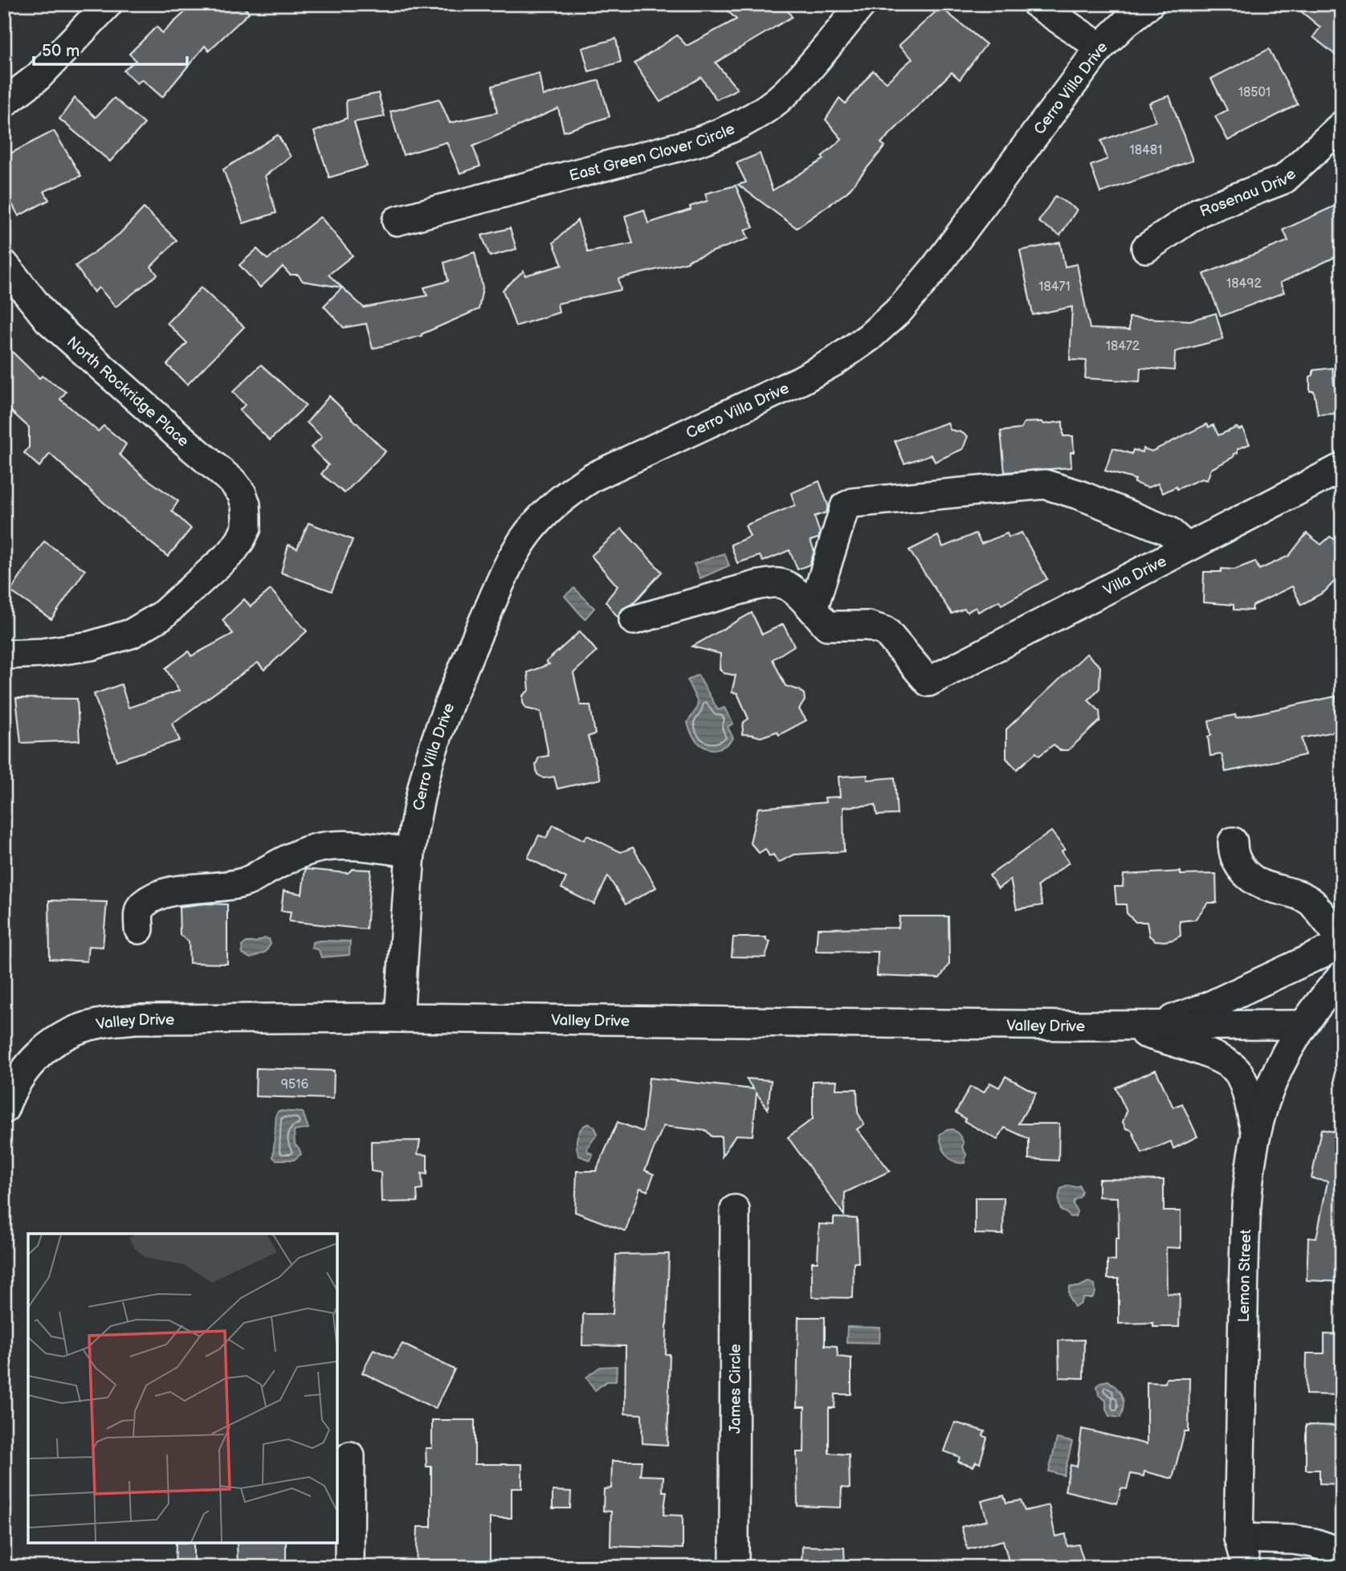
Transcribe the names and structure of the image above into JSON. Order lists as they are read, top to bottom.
{
  "streets": {
    "street": [
      "Cerro Villa Drive",
      "East Green Clover Circle",
      "Rosenau Drive",
      "North Rockridge Place",
      "Villa Drive",
      "Valley Drive",
      "Lemon Street",
      "James Circle"
    ]
  },
  "crossings": [
    ["Cerro Villa Drive", "Valley Drive"],
    ["Valley Drive", "Lemon Street"]
  ],
  "house_numbers": [
    "18501",
    "18481",
    "18492",
    "18471",
    "18472",
    "9516"
  ],
  "scale_bar": "50 m"
}
